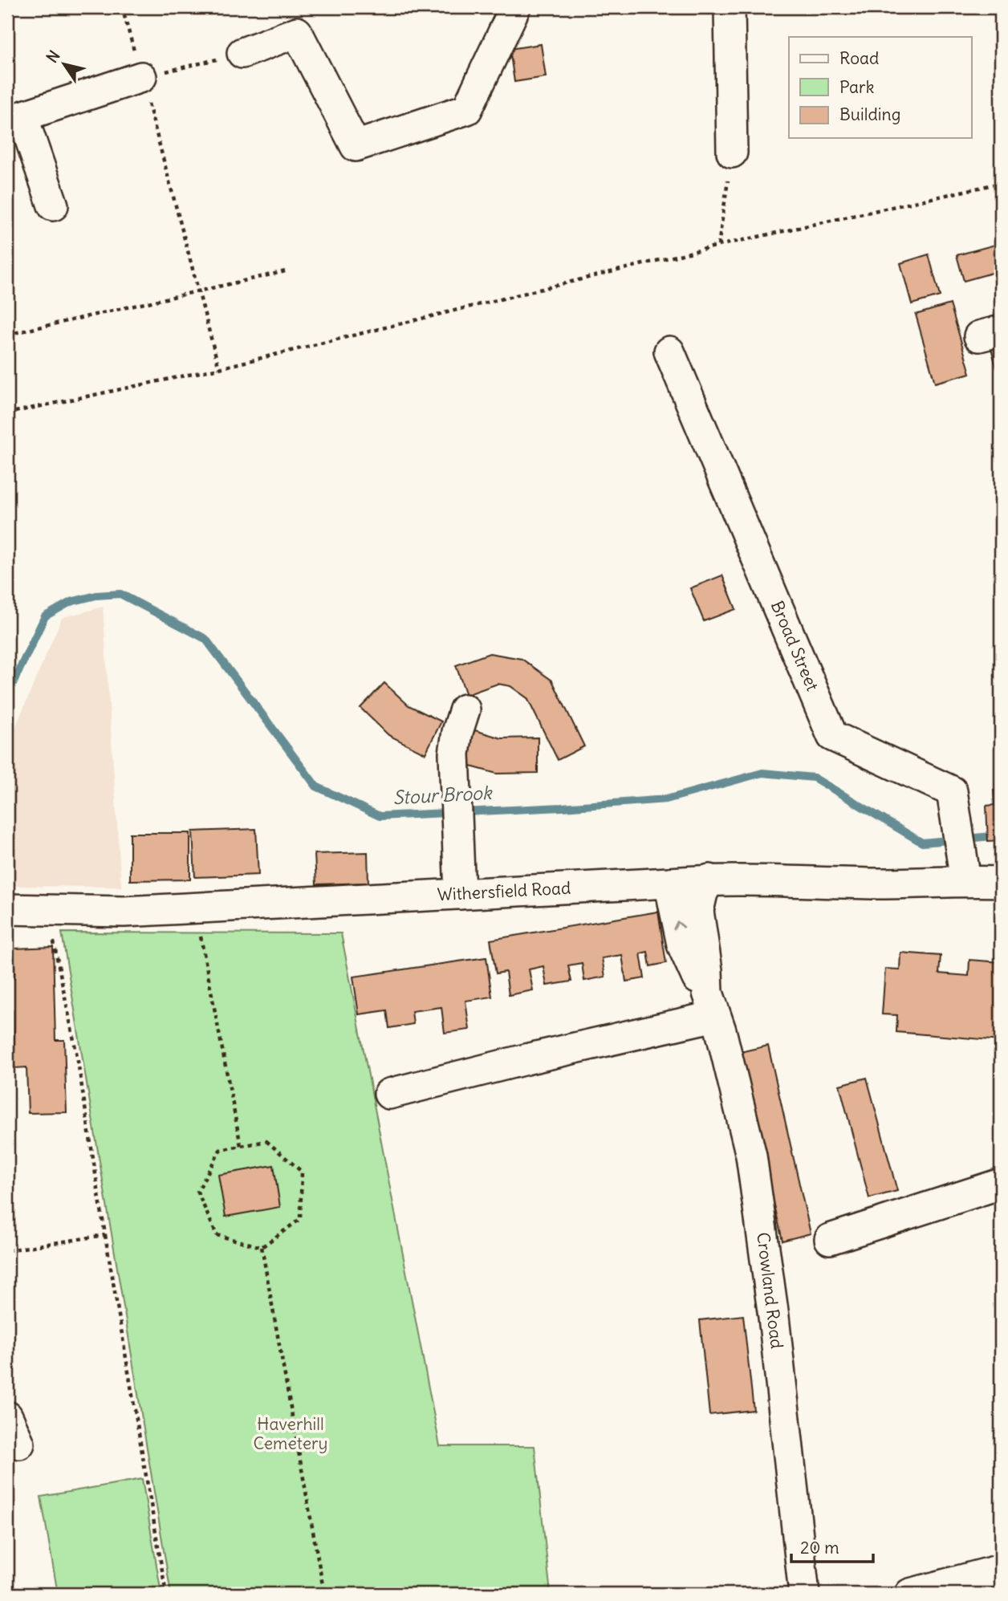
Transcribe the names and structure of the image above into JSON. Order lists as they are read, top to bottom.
{
  "streets": {
    "street": ["Broad Street", "Withersfield Road", "Crowland Road"]
  },
  "crossings": [
    ["Broad Street", "Withersfield Road"],
    ["Withersfield Road", "Crowland Road"]
  ],
  "water": ["Stour Brook"],
  "parks": ["Haverhill Cemetery"],
  "legend": ["Road", "Park", "Building"],
  "scale_bar": "20 m",
  "north": "top left"
}
